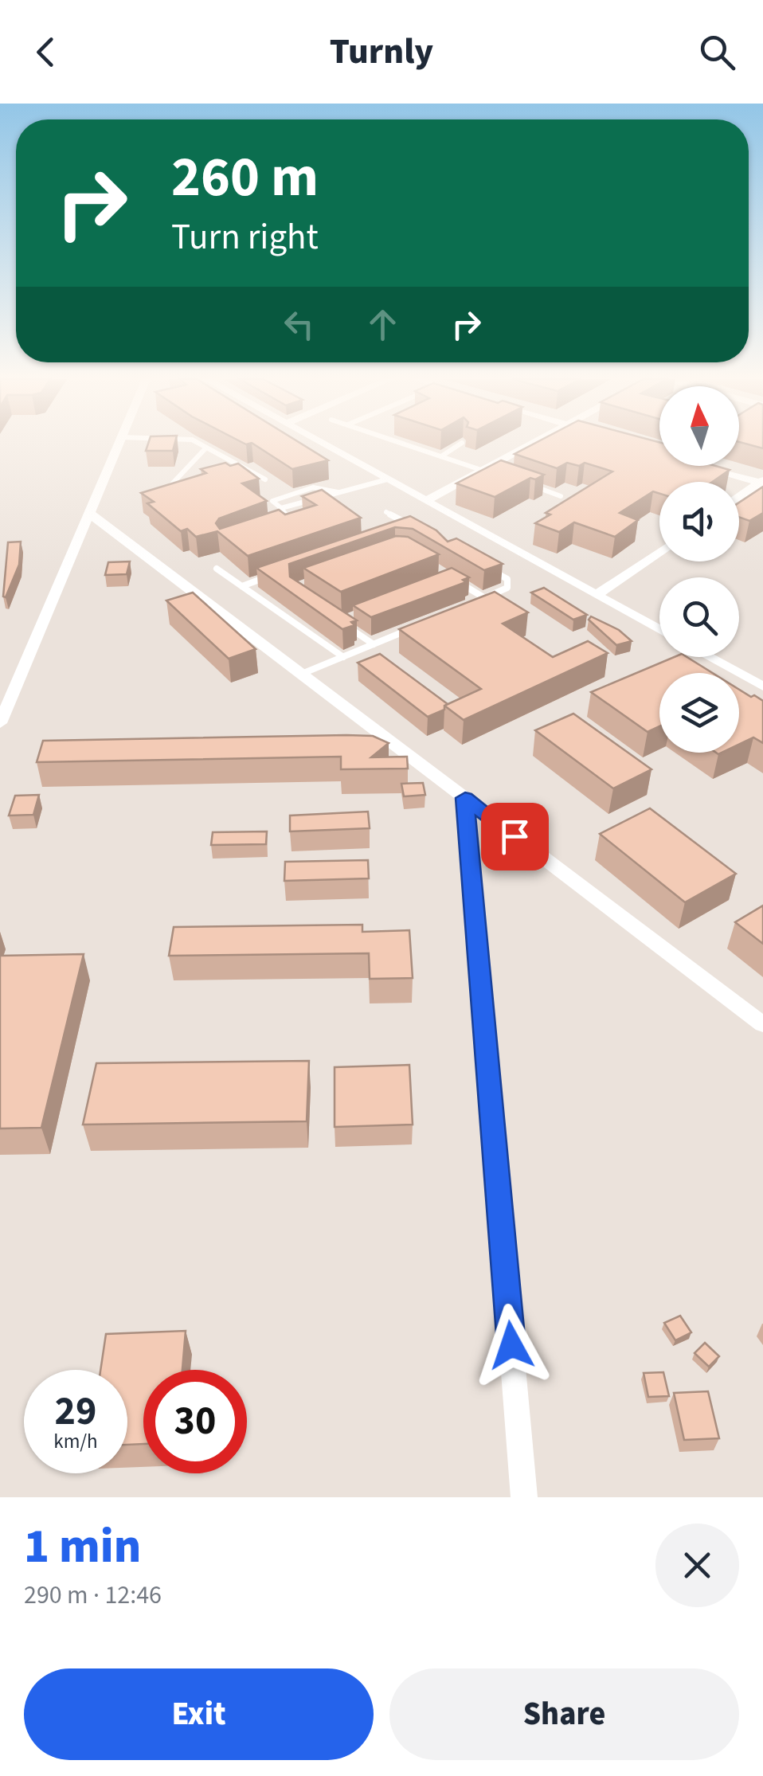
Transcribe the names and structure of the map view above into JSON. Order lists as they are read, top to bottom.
{
  "north": "top",
  "page": {
    "header": "Turnly",
    "turn": ["260 m", "Turn right"],
    "speed": "29 km/h",
    "limit": "30",
    "heading": ["1 min", "290 m · 12:46"],
    "buttons": ["Exit", "Share"]
  }
}
